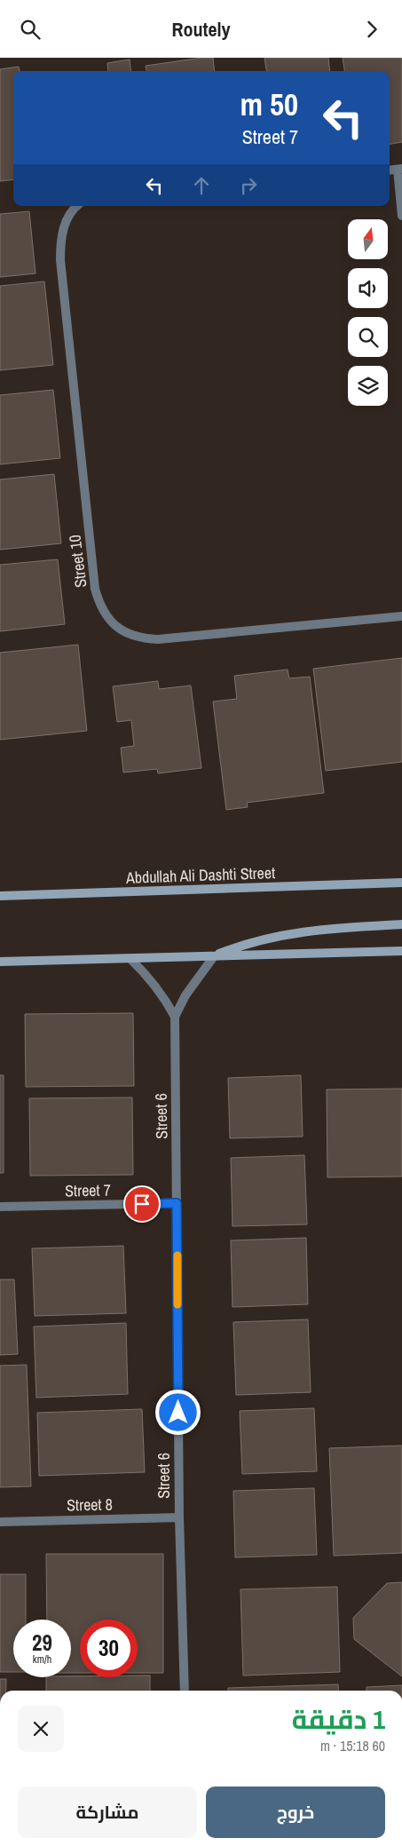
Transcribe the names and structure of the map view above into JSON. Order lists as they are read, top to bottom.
{
  "streets": {
    "main road": ["Abdullah Ali Dashti Street"],
    "street": [
      "Street 10",
      "Street 6",
      "Street 7",
      "Street 8"
    ]
  },
  "crossings": [
    ["Street 6", "Street 7"],
    ["Street 6", "Street 8"]
  ],
  "north": "top",
  "page": {
    "header": "Routely",
    "turn": ["50 m", "Street 7"],
    "speed": "29 km/h",
    "limit": "30",
    "heading": ["1 دقيقة", "60 m · 15:18"],
    "buttons": ["خروج", "مشاركة"]
  }
}
